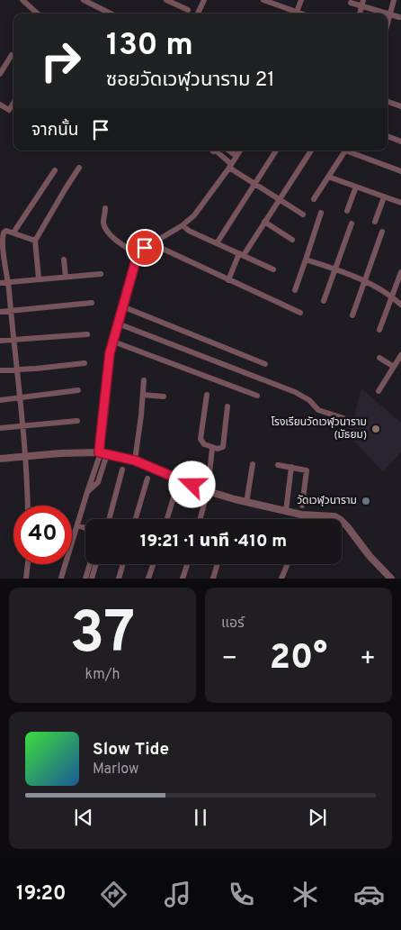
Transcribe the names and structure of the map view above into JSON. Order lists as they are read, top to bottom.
{
  "places": ["โรงเรียนวัดเวฬุวนาราม (มัธยม)", "วัดเวฬุวนาราม"],
  "page": {
    "turn": ["130 m", "ซอยวัดเวฬุวนาราม 21"],
    "then": "จากนั้น",
    "limit": "40",
    "trip": "19:21 · 1 นาที · 410 m",
    "tile": [
      ["37", "km/h"],
      "แอร์"
    ],
    "heat": ["−", "20°", "+"],
    "song": ["Slow Tide", "Marlow"],
    "tabs": "19:20"
  }
}
